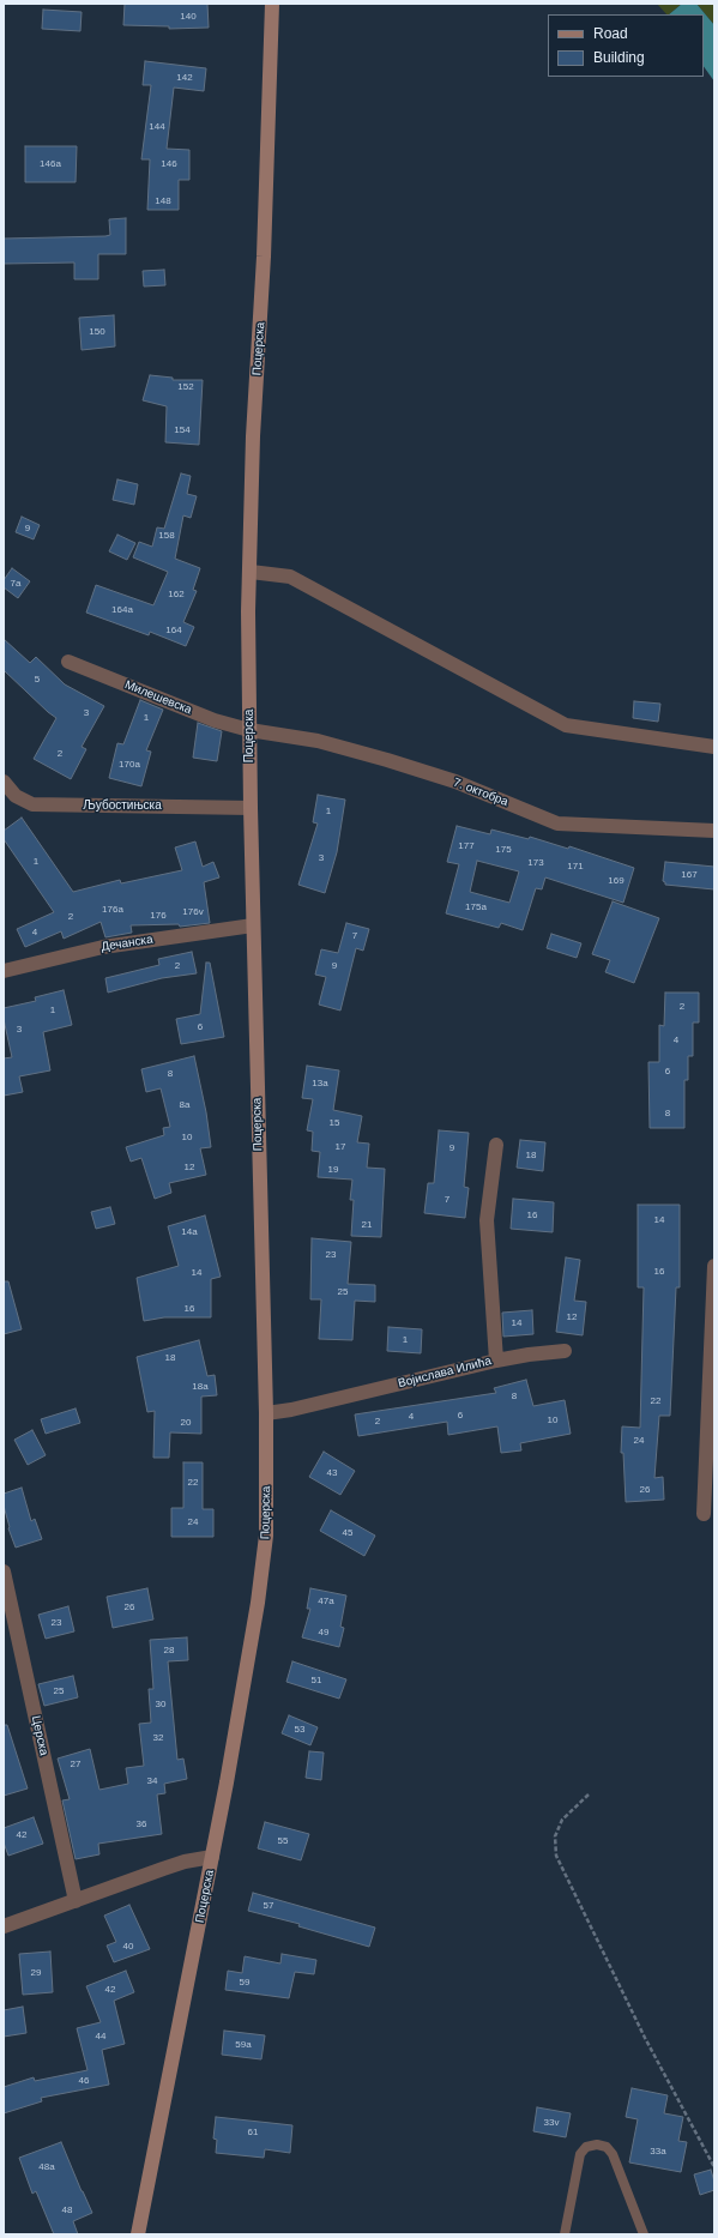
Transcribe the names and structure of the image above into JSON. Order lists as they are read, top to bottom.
{
  "streets": {
    "main road": ["Поцерска"],
    "street": [
      "Милешевска",
      "7. октобра",
      "Љубостињска",
      "Дечанска",
      "Војислава Илића",
      "Церска"
    ]
  },
  "crossings": [
    ["Поцерска", "Милешевска"],
    ["Поцерска", "7. октобра"],
    ["Поцерска", "Љубостињска"],
    ["Поцерска", "Дечанска"],
    ["Поцерска", "Војислава Илића"],
    ["Милешевска", "7. октобра"]
  ],
  "house_numbers": [
    "140",
    "142",
    "144",
    "146a",
    "146",
    "148",
    "150",
    "152",
    "154",
    "9",
    "158",
    "7a",
    "162",
    "164a",
    "164",
    "5",
    "3",
    "1",
    "2",
    "170a",
    "1",
    "177",
    "175",
    "3",
    "1",
    "173",
    "171",
    "167",
    "169",
    "175a",
    "176a",
    "176v",
    "176",
    "2",
    "4",
    "7",
    "2",
    "9",
    "2",
    "1",
    "6",
    "3",
    "4",
    "6",
    "8",
    "13a",
    "8a",
    "8",
    "15",
    "10",
    "17",
    "9",
    "18",
    "12",
    "19",
    "7",
    "16",
    "14",
    "21",
    "14a",
    "23",
    "16",
    "14",
    "25",
    "16",
    "12",
    "14",
    "1",
    "18",
    "18a",
    "8",
    "22",
    "6",
    "4",
    "10",
    "2",
    "20",
    "24",
    "43",
    "22",
    "26",
    "24",
    "45",
    "47a",
    "26",
    "23",
    "49",
    "28",
    "51",
    "25",
    "30",
    "53",
    "32",
    "27",
    "34",
    "36",
    "42",
    "55",
    "57",
    "40",
    "29",
    "59",
    "42",
    "44",
    "59a",
    "46",
    "33v",
    "61",
    "33a",
    "48a",
    "48"
  ],
  "legend": ["Road", "Building"]
}
